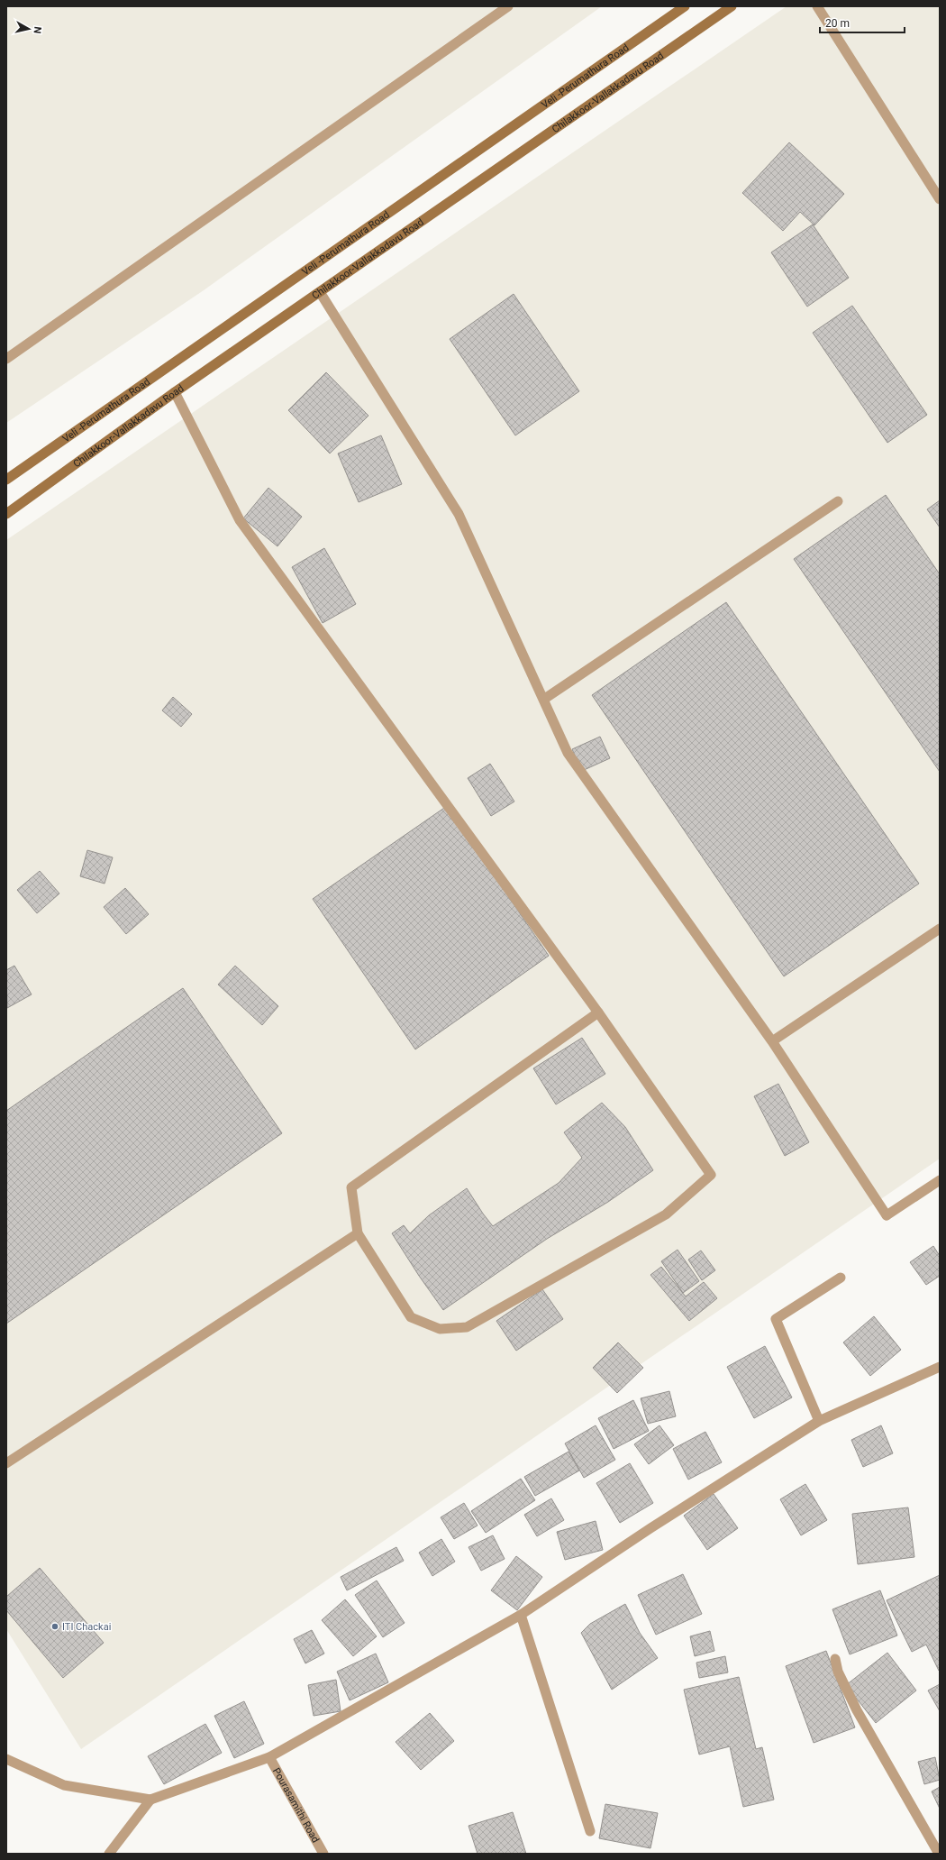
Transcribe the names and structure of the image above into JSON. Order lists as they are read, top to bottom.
{
  "streets": {
    "main road": ["Veli -Perumathura Road", "Chilakkoor-Vallakkadavu Road"],
    "street": ["Pourasamithi Road"]
  },
  "places": ["ITI Chackai"],
  "scale_bar": "20 m",
  "north": "right"
}
